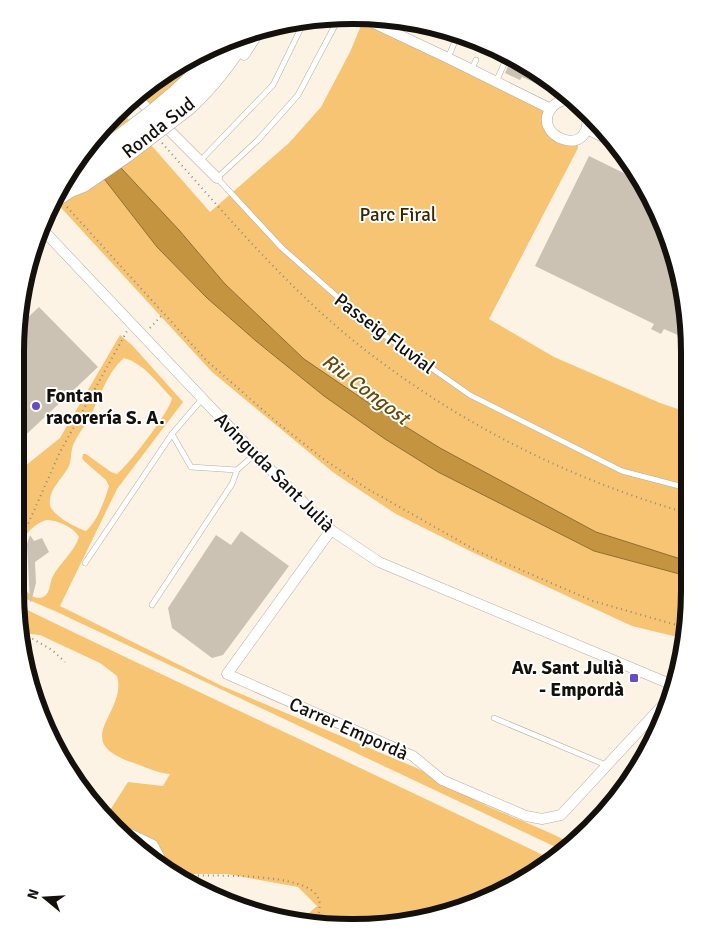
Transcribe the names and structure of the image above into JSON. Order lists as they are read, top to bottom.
{
  "streets": {
    "highway": ["Ronda Sud"],
    "street": ["Passeig Fluvial", "Avinguda Sant Julià", "Carrer Empordà"]
  },
  "crossings": [
    ["Avinguda Sant Julià", "Carrer Empordà"]
  ],
  "water": ["Riu Congost"],
  "parks": ["Parc Firal"],
  "places": {
    "other": ["Fontan racorería S. A."],
    "transit": ["Av. Sant Julià - Empordà"]
  },
  "north": "left"
}
